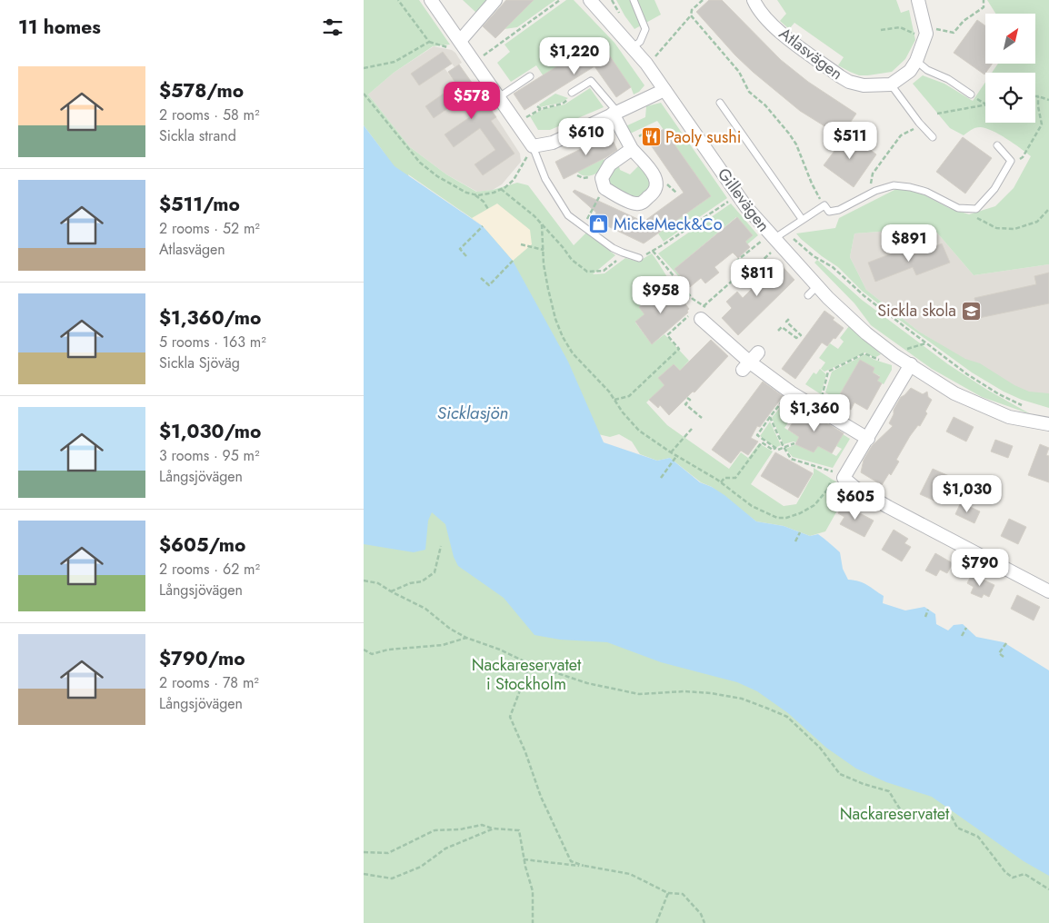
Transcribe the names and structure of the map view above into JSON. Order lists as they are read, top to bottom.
{
  "streets": {
    "street": ["Atlasvägen", "Gillevägen"]
  },
  "water": ["Sicklasjön"],
  "parks": ["Nackareservatet i Stockholm", "Nackareservatet"],
  "places": {
    "restaurant": ["Paoly sushi"],
    "shop": ["MickeMeck&Co"],
    "school or university": ["Sickla skola"]
  },
  "north": "top right",
  "page": {
    "heading": "11 homes",
    "price": [
      "$1,220",
      "$578",
      "$610",
      "$511",
      "$891",
      "$811",
      "$958",
      "$1,360",
      "$1,030",
      "$605",
      "$790"
    ],
    "list": [
      {
        "name": "$578/mo",
        "note": "2 rooms · 58 m² · Sickla strand"
      },
      {
        "name": "$511/mo",
        "note": "2 rooms · 52 m² · Atlasvägen"
      },
      {
        "name": "$1,360/mo",
        "note": "5 rooms · 163 m² · Sickla Sjöväg"
      },
      {
        "name": "$1,030/mo",
        "note": "3 rooms · 95 m² · Långsjövägen"
      },
      {
        "name": "$605/mo",
        "note": "2 rooms · 62 m² · Långsjövägen"
      },
      {
        "name": "$790/mo",
        "note": "2 rooms · 78 m² · Långsjövägen"
      }
    ]
  }
}
